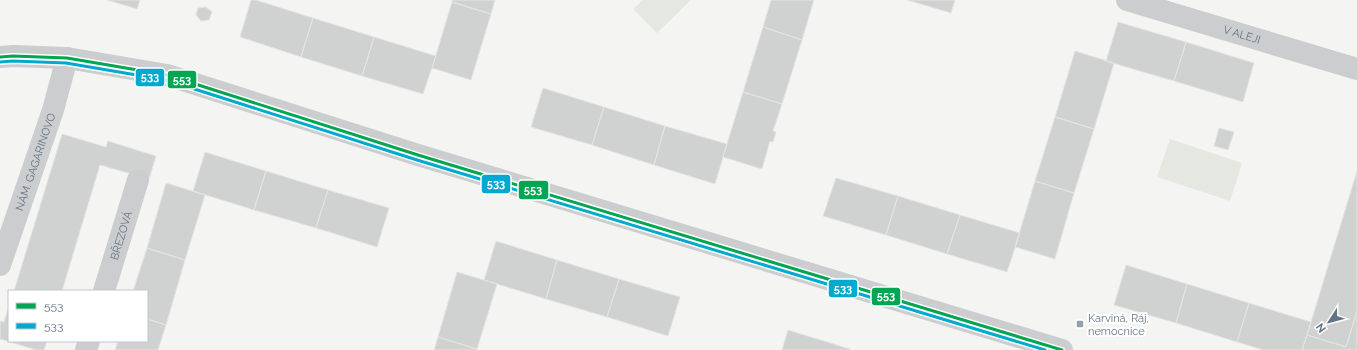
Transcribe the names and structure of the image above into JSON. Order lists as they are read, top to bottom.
{
  "streets": {
    "street": ["V ALEJI", "NÁM. GAGARINOVO", "BŘEZOVÁ"]
  },
  "places": {
    "transit": ["Karviná, Ráj, nemocnice"]
  },
  "lines": ["transit line 553", "transit line 533"],
  "legend": ["553", "533"],
  "north": "bottom left"
}
